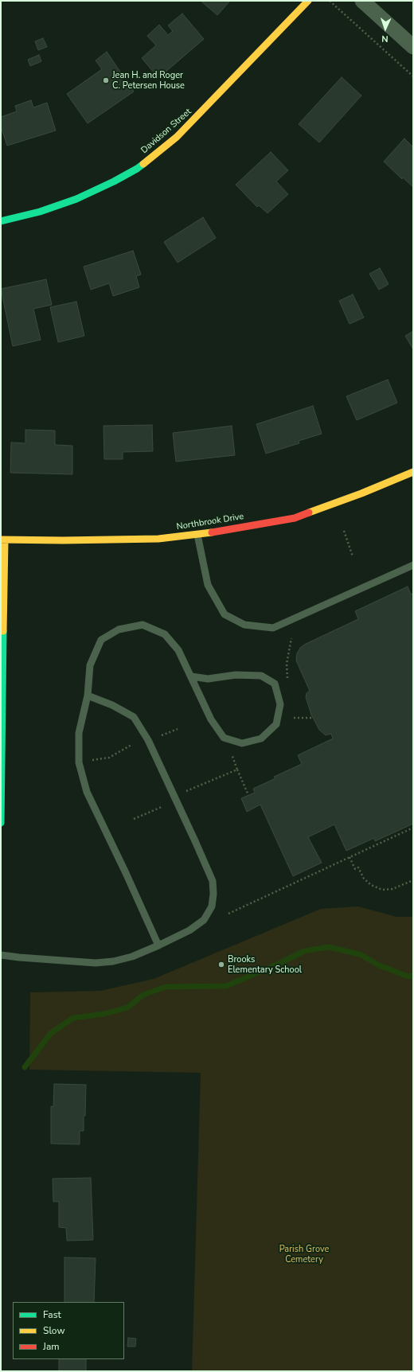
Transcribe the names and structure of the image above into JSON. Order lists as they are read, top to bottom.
{
  "streets": {
    "street": ["Davidson Street", "Northbrook Drive"]
  },
  "parks": ["Parish Grove Cemetery"],
  "places": ["Jean H. and Roger C. Petersen House", "Brooks Elementary School"],
  "legend": ["Fast", "Slow", "Jam"],
  "north": "bottom"
}
